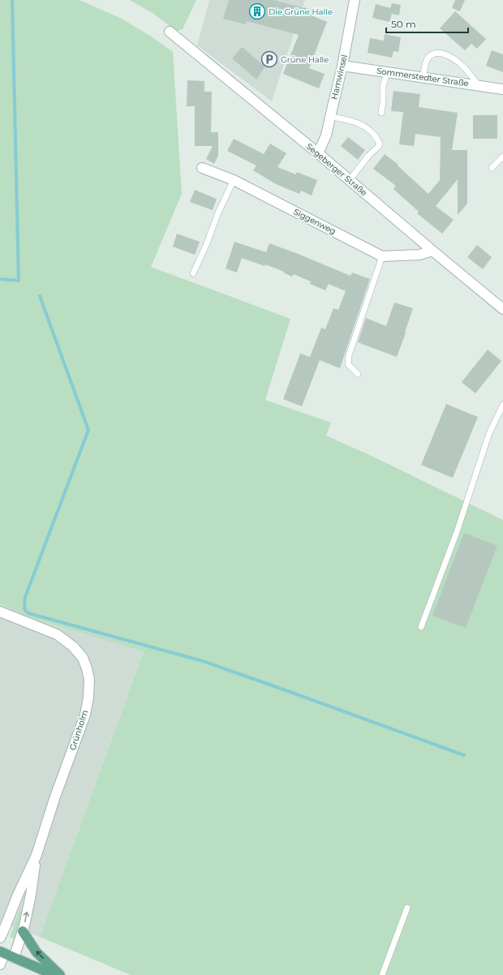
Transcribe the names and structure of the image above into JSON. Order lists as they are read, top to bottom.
{
  "streets": {
    "street": [
      "Hamwinsel",
      "Sommerstedter Straße",
      "Segeberger Straße",
      "Siggenweg",
      "Grünholm"
    ]
  },
  "crossings": [
    ["Hamwinsel", "Sommerstedter Straße"],
    ["Hamwinsel", "Segeberger Straße"],
    ["Segeberger Straße", "Siggenweg"]
  ],
  "places": {
    "building": ["Die Grüne Halle"],
    "parking": ["Grüne Halle"]
  },
  "scale_bar": "50 m"
}
